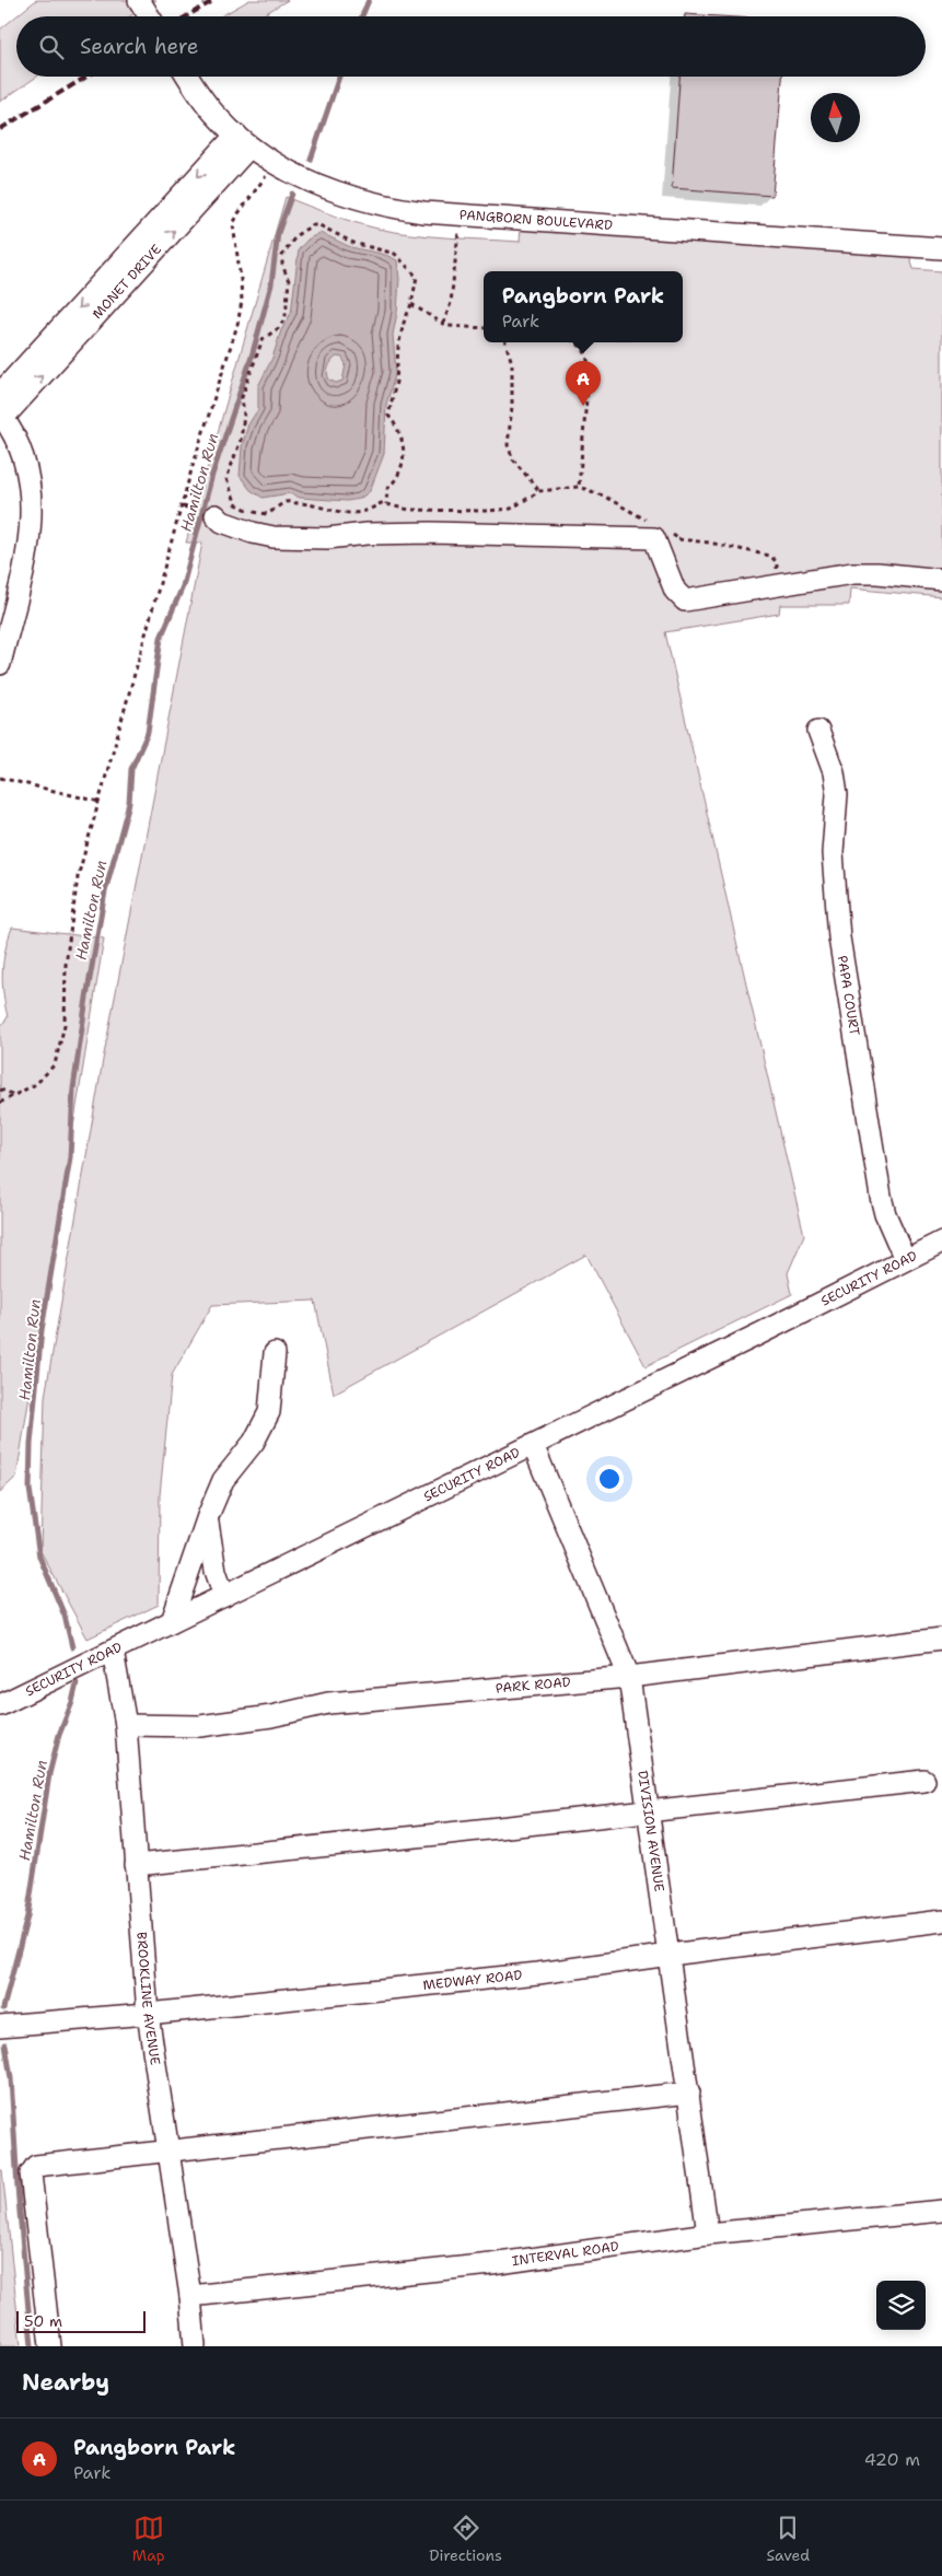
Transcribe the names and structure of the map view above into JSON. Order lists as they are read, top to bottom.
{
  "streets": {
    "street": [
      "PANGBORN BOULEVARD",
      "MONET DRIVE",
      "PAPA COURT",
      "SECURITY ROAD",
      "PARK ROAD",
      "DIVISION AVENUE",
      "MEDWAY ROAD",
      "BROOKLINE AVENUE",
      "INTERVAL ROAD"
    ]
  },
  "crossings": [
    ["PANGBORN BOULEVARD", "MONET DRIVE"],
    ["PAPA COURT", "SECURITY ROAD"],
    ["SECURITY ROAD", "DIVISION AVENUE"],
    ["SECURITY ROAD", "BROOKLINE AVENUE"],
    ["PARK ROAD", "DIVISION AVENUE"],
    ["PARK ROAD", "BROOKLINE AVENUE"],
    ["DIVISION AVENUE", "MEDWAY ROAD"],
    ["DIVISION AVENUE", "INTERVAL ROAD"],
    ["MEDWAY ROAD", "BROOKLINE AVENUE"],
    ["BROOKLINE AVENUE", "INTERVAL ROAD"]
  ],
  "water": ["Hamilton Run"],
  "scale_bar": "50 m",
  "north": "top",
  "page": {
    "search": "Search here",
    "popup": ["Pangborn Park", "Park"],
    "pins": "A",
    "scale": "50 m",
    "heading": "Nearby",
    "list": [
      {
        "mark": "A",
        "name": "Pangborn Park",
        "note": "Park",
        "value": "420 m"
      }
    ],
    "nav": ["Map", "Directions", "Saved"]
  }
}
